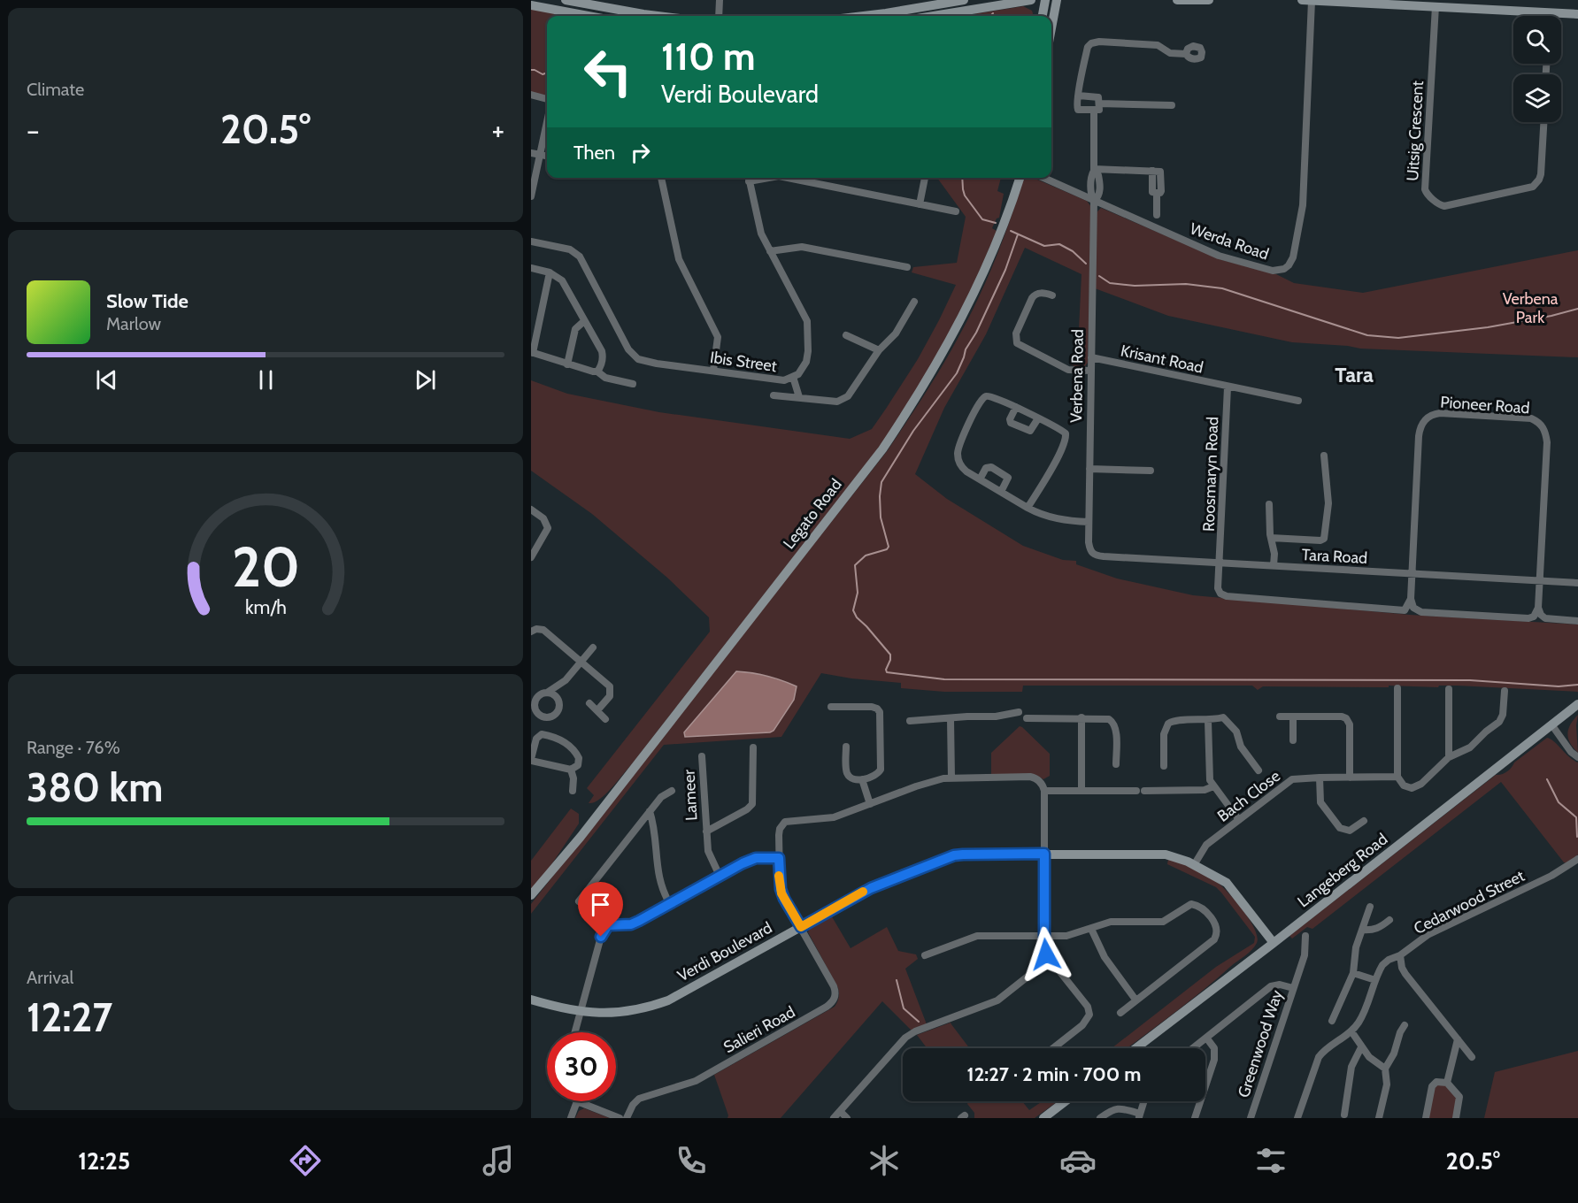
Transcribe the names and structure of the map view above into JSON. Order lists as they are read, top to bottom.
{
  "streets": {
    "street": [
      "Uitsig Crescent",
      "Werda Road",
      "Krisant Road",
      "Ibis Street",
      "Verbena Road",
      "Pioneer Road",
      "Roosmaryn Road",
      "Legato Road",
      "Tara Road",
      "Lameer",
      "Bach Close",
      "Langeberg Road",
      "Cedarwood Street",
      "Verdi Boulevard",
      "Salieri Road",
      "Greenwood Way"
    ]
  },
  "crossings": [
    ["Werda Road", "Verbena Road"],
    ["Krisant Road", "Verbena Road"],
    ["Krisant Road", "Roosmaryn Road"],
    ["Verbena Road", "Tara Road"],
    ["Pioneer Road", "Roosmaryn Road"],
    ["Pioneer Road", "Tara Road"],
    ["Roosmaryn Road", "Tara Road"],
    ["Bach Close", "Verdi Boulevard"],
    ["Langeberg Road", "Verdi Boulevard"],
    ["Verdi Boulevard", "Salieri Road"]
  ],
  "districts": ["Tara"],
  "parks": ["Verbena Park"],
  "page": {
    "tile": [
      "Climate",
      ["Range · 76%", "380 km"],
      ["Arrival", "12:27"]
    ],
    "turn": ["110 m", "Verdi Boulevard"],
    "heat": ["−", "20.5°", "+"],
    "then": "Then",
    "song": ["Slow Tide", "Marlow"],
    "limit": "30",
    "trip": "12:27 · 2 min · 700 m",
    "tabs": ["12:25", "20.5°"],
    "gauge": ["20", "km/h"]
  }
}
